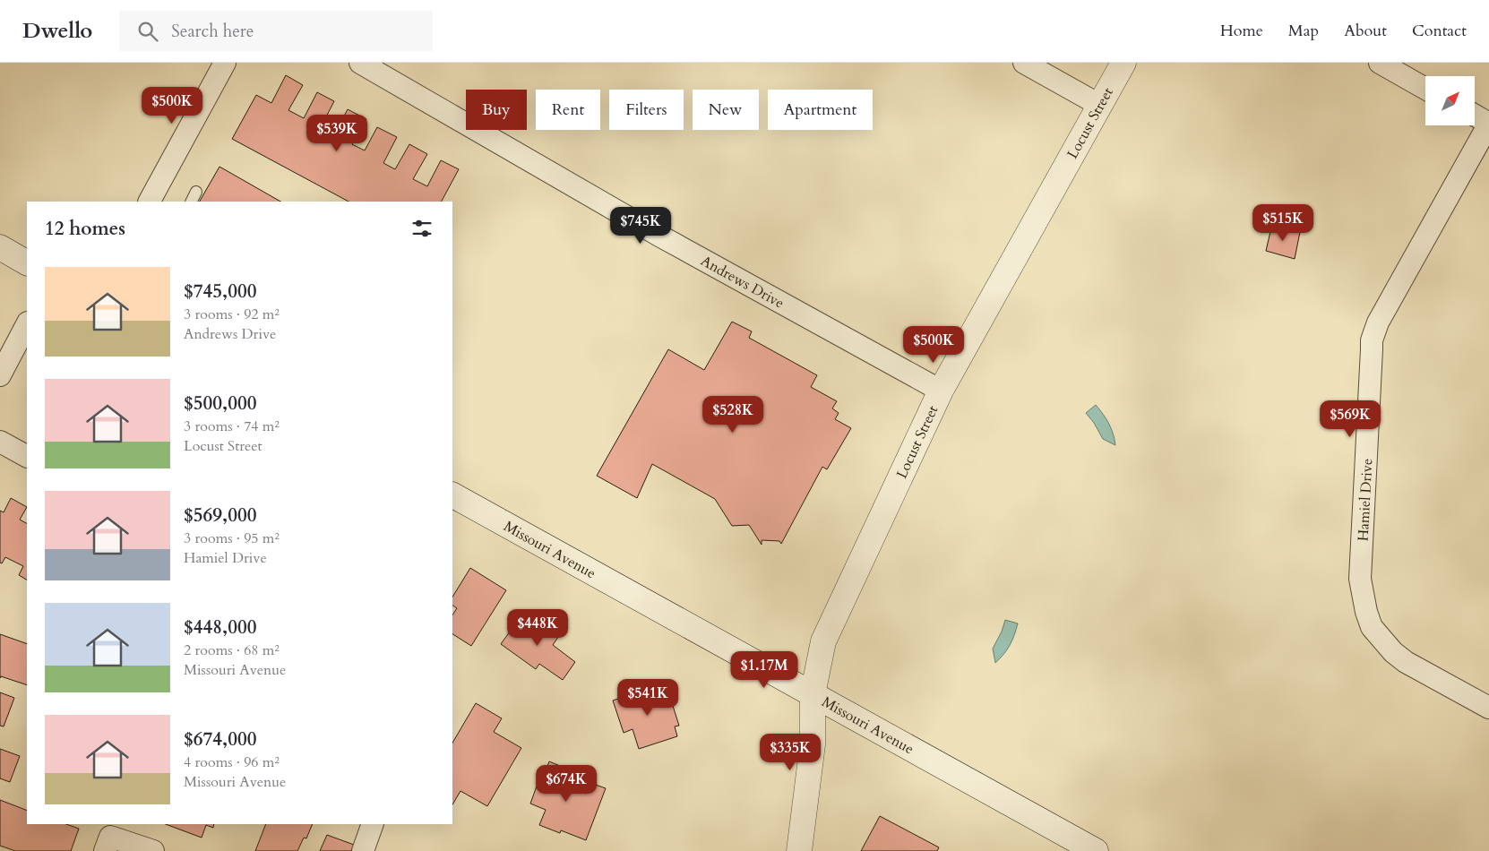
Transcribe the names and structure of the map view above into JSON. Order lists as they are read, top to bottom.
{
  "streets": {
    "street": [
      "Locust Street",
      "Andrews Drive",
      "Hamiel Drive",
      "Missouri Avenue"
    ]
  },
  "crossings": [
    ["Locust Street", "Andrews Drive"],
    ["Locust Street", "Missouri Avenue"]
  ],
  "north": "top right",
  "page": {
    "header": "Dwello",
    "search": "Search here",
    "nav": [
      "Home",
      "Map",
      "About",
      "Contact"
    ],
    "price": [
      "$500K",
      "$539K",
      "$515K",
      "$745K",
      "$500K",
      "$528K",
      "$569K",
      "$448K",
      "$1.17M",
      "$541K",
      "$335K",
      "$674K"
    ],
    "chip": [
      "Buy",
      "Rent",
      "Filters",
      "New",
      "Apartment"
    ],
    "heading": "12 homes",
    "list": [
      {
        "name": "$745,000",
        "note": "3 rooms · 92 m² · Andrews Drive"
      },
      {
        "name": "$500,000",
        "note": "3 rooms · 74 m² · Locust Street"
      },
      {
        "name": "$569,000",
        "note": "3 rooms · 95 m² · Hamiel Drive"
      },
      {
        "name": "$448,000",
        "note": "2 rooms · 68 m² · Missouri Avenue"
      },
      {
        "name": "$674,000",
        "note": "4 rooms · 96 m² · Missouri Avenue"
      }
    ]
  }
}
